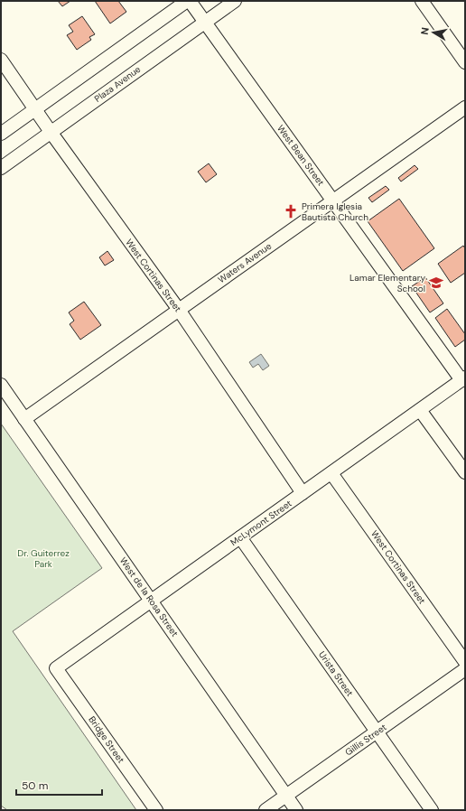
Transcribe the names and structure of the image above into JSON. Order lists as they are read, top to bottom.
{
  "streets": {
    "street": [
      "Plaza Avenue",
      "West Bean Street",
      "Waters Avenue",
      "West Cortinas Street",
      "McLymont Street",
      "West de la Rosa Street",
      "Urista Street",
      "Bridge Street",
      "Gillis Street"
    ]
  },
  "crossings": [
    ["Plaza Avenue", "West Bean Street"],
    ["Plaza Avenue", "West Cortinas Street"],
    ["West Bean Street", "Waters Avenue"],
    ["West Bean Street", "McLymont Street"],
    ["Waters Avenue", "West Cortinas Street"],
    ["Waters Avenue", "West de la Rosa Street"],
    ["West Cortinas Street", "McLymont Street"],
    ["McLymont Street", "West de la Rosa Street"],
    ["McLymont Street", "Urista Street"],
    ["McLymont Street", "Bridge Street"],
    ["West de la Rosa Street", "Gillis Street"],
    ["Urista Street", "Gillis Street"]
  ],
  "parks": ["Dr. Guiterrez Park"],
  "places": {
    "church": ["Primera Iglesia Bautista Church"],
    "school or university": ["Lamar Elementary School"]
  },
  "scale_bar": "50 m",
  "north": "left"
}
